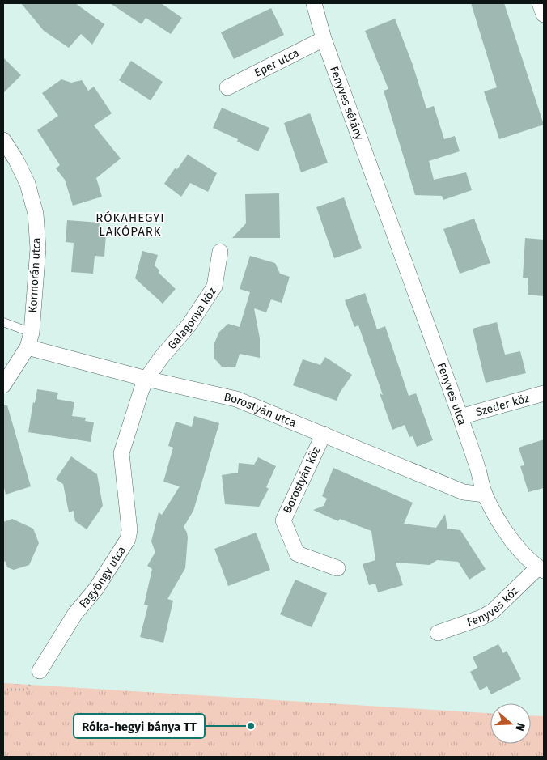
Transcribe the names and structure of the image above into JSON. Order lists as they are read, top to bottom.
{
  "streets": {
    "street": [
      "Eper utca",
      "Fenyves sétány",
      "Kormorán utca",
      "Galagonya köz",
      "Fenyves utca",
      "Szeder köz",
      "Borostyán utca",
      "Borostyán köz",
      "Fagyöngy utca",
      "Fenyves köz"
    ]
  },
  "crossings": [
    ["Eper utca", "Fenyves sétány"],
    ["Fenyves sétány", "Fenyves utca"],
    ["Kormorán utca", "Borostyán utca"],
    ["Galagonya köz", "Borostyán utca"],
    ["Galagonya köz", "Fagyöngy utca"],
    ["Fenyves utca", "Szeder köz"],
    ["Fenyves utca", "Borostyán utca"],
    ["Fenyves utca", "Fenyves köz"],
    ["Borostyán utca", "Borostyán köz"],
    ["Borostyán utca", "Fagyöngy utca"]
  ],
  "districts": ["RÓKAHEGYI LAKÓPARK"],
  "places": ["Róka-hegyi bánya TT"],
  "north": "right"
}
